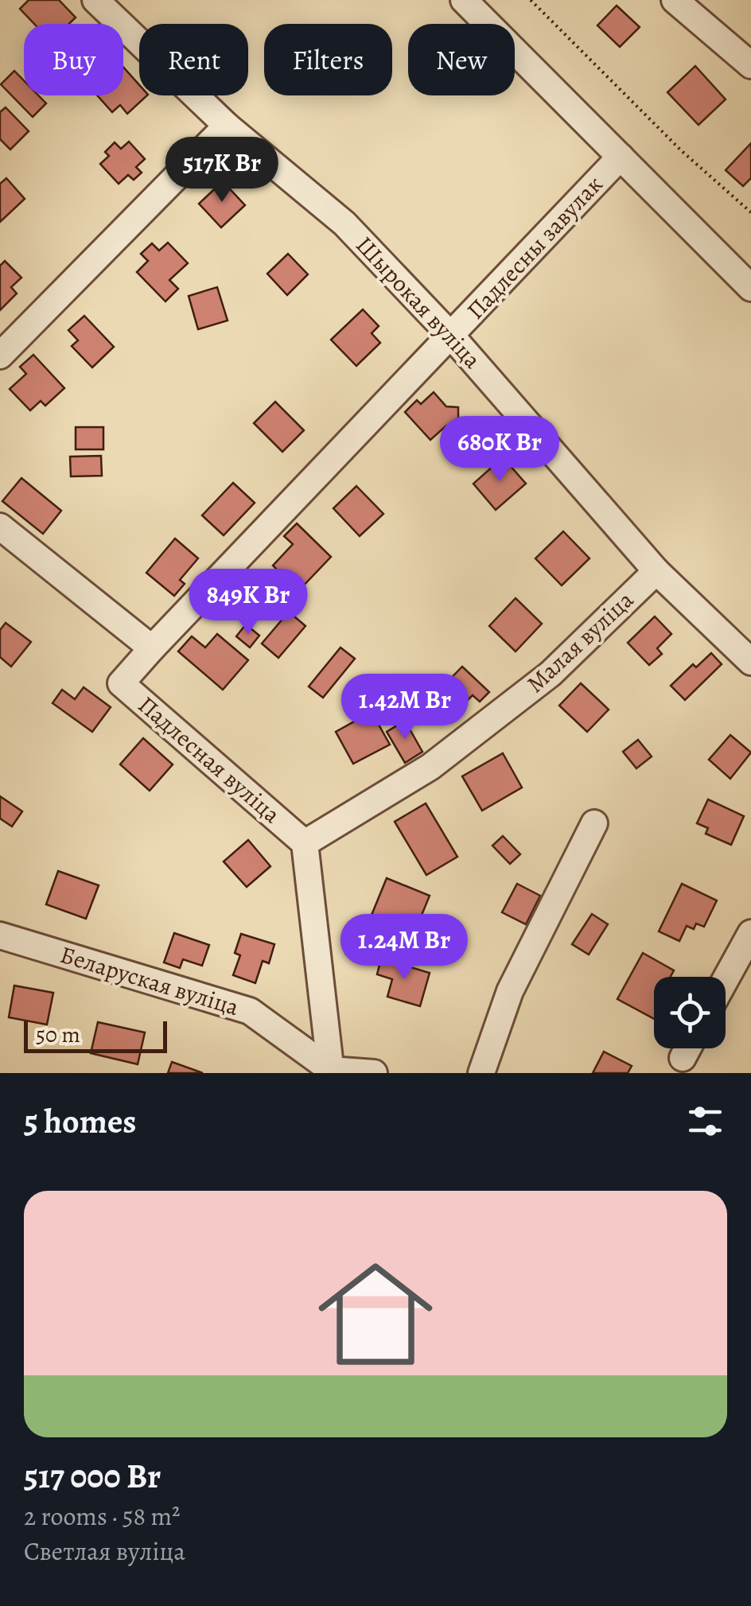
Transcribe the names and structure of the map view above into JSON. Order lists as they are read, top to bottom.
{
  "streets": {
    "street": [
      "Падлесны завулак",
      "Шырокая вуліца",
      "Малая вуліца",
      "Падлесная вуліца",
      "Беларуская вуліца"
    ]
  },
  "crossings": [
    ["Падлесны завулак", "Шырокая вуліца"],
    ["Падлесны завулак", "Падлесная вуліца"],
    ["Шырокая вуліца", "Малая вуліца"],
    ["Малая вуліца", "Падлесная вуліца"]
  ],
  "scale_bar": "50 m",
  "page": {
    "chip": [
      "Buy",
      "Rent",
      "Filters",
      "New"
    ],
    "price": [
      "517K Br",
      "680K Br",
      "849K Br",
      "1.42M Br",
      "1.24M Br"
    ],
    "scale": "50 m",
    "heading": "5 homes",
    "list": [
      {
        "name": "517 000 Br",
        "note": "2 rooms · 58 m² · Светлая вуліца"
      }
    ]
  }
}
